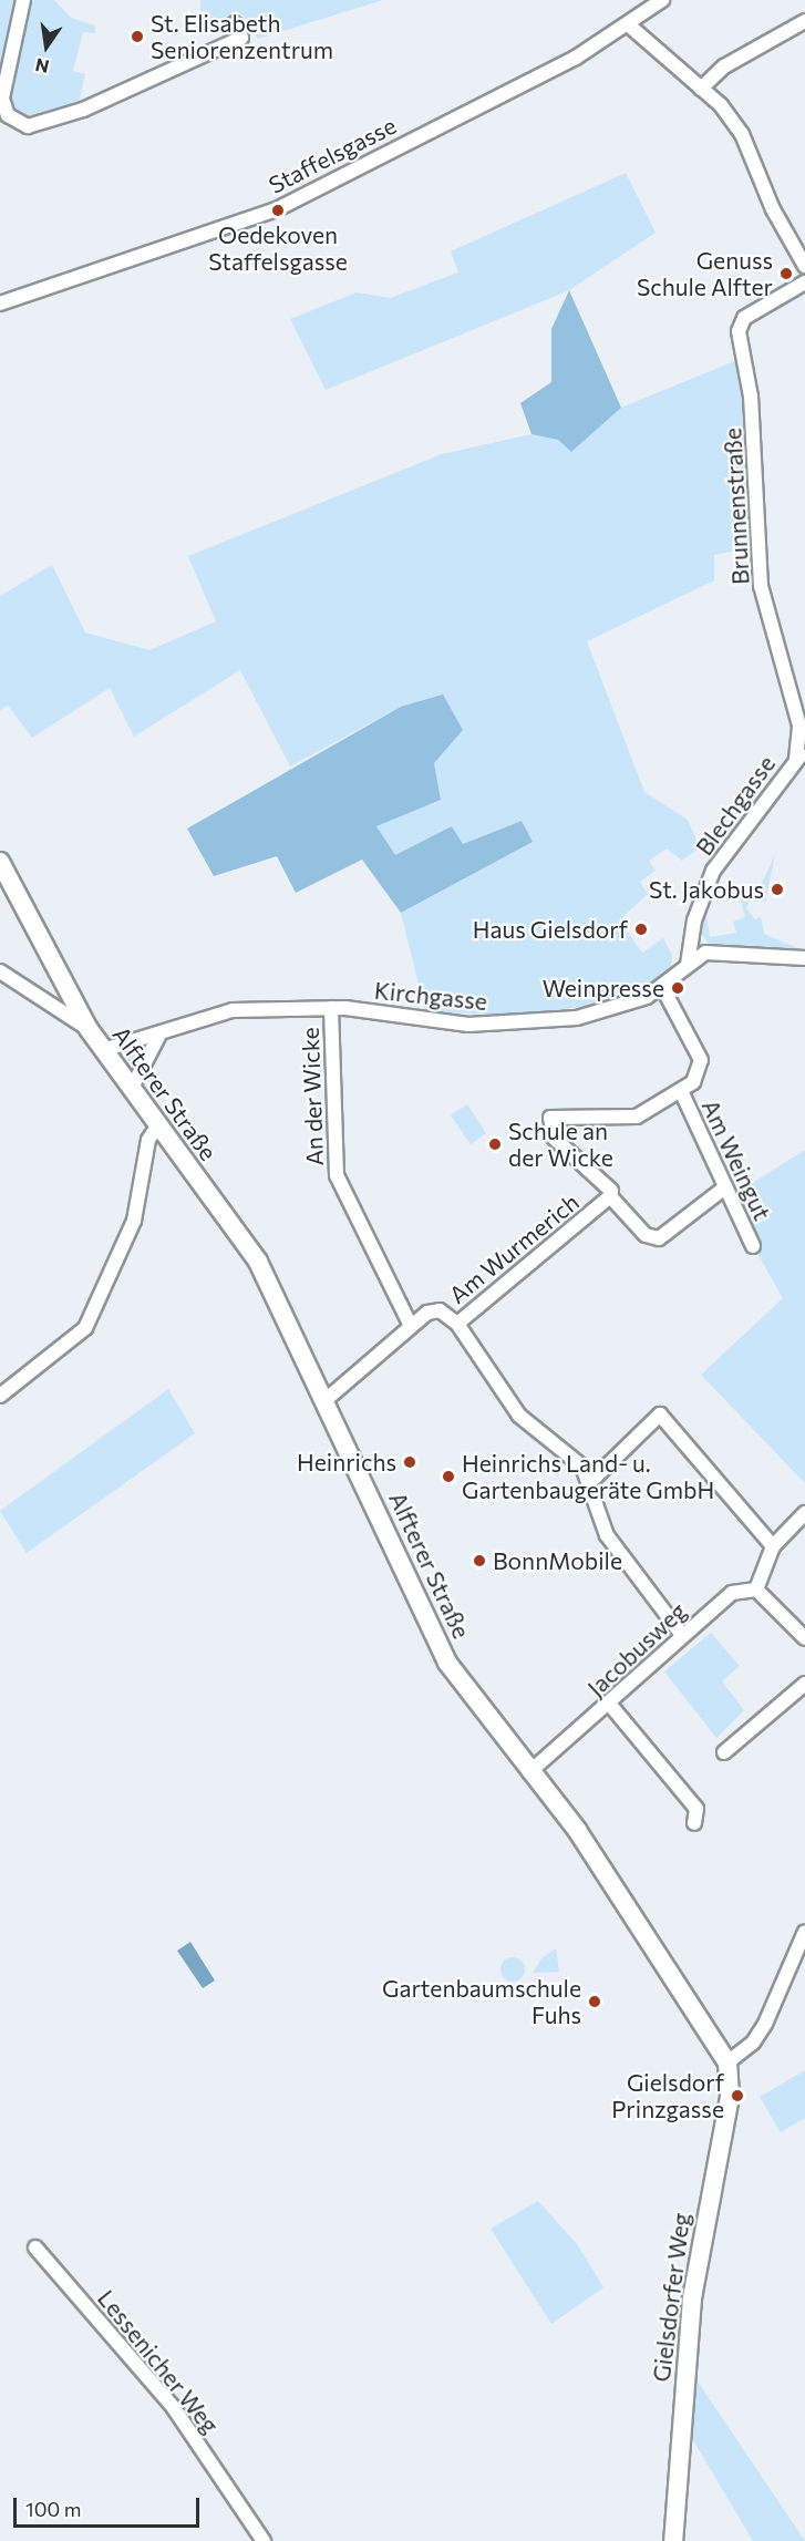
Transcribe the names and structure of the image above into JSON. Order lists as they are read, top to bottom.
{
  "streets": {
    "street": [
      "Staffelsgasse",
      "Brunnenstraße",
      "Blechgasse",
      "Kirchgasse",
      "Alfterer Straße",
      "An der Wicke",
      "Am Weingut",
      "Am Wurmerich",
      "Jacobusweg",
      "Gielsdorfer Weg",
      "Lessenicher Weg"
    ]
  },
  "crossings": [
    ["Brunnenstraße", "Blechgasse"],
    ["Blechgasse", "Kirchgasse"],
    ["Kirchgasse", "Alfterer Straße"],
    ["Kirchgasse", "An der Wicke"],
    ["Alfterer Straße", "Am Wurmerich"],
    ["Alfterer Straße", "Jacobusweg"],
    ["Alfterer Straße", "Gielsdorfer Weg"],
    ["An der Wicke", "Am Wurmerich"],
    ["Am Weingut", "Am Wurmerich"]
  ],
  "places": [
    "St. Elisabeth Seniorenzentrum",
    "Oedekoven Staffelsgasse",
    "Genuss Schule Alfter",
    "St. Jakobus",
    "Haus Gielsdorf",
    "Weinpresse",
    "Schule an der Wicke",
    "Heinrichs",
    "Heinrichs Land- u. Gartenbaugeräte GmbH",
    "BonnMobile",
    "Gartenbaumschule Fuhs",
    "Gielsdorf Prinzgasse"
  ],
  "scale_bar": "100 m",
  "north": "bottom"
}
